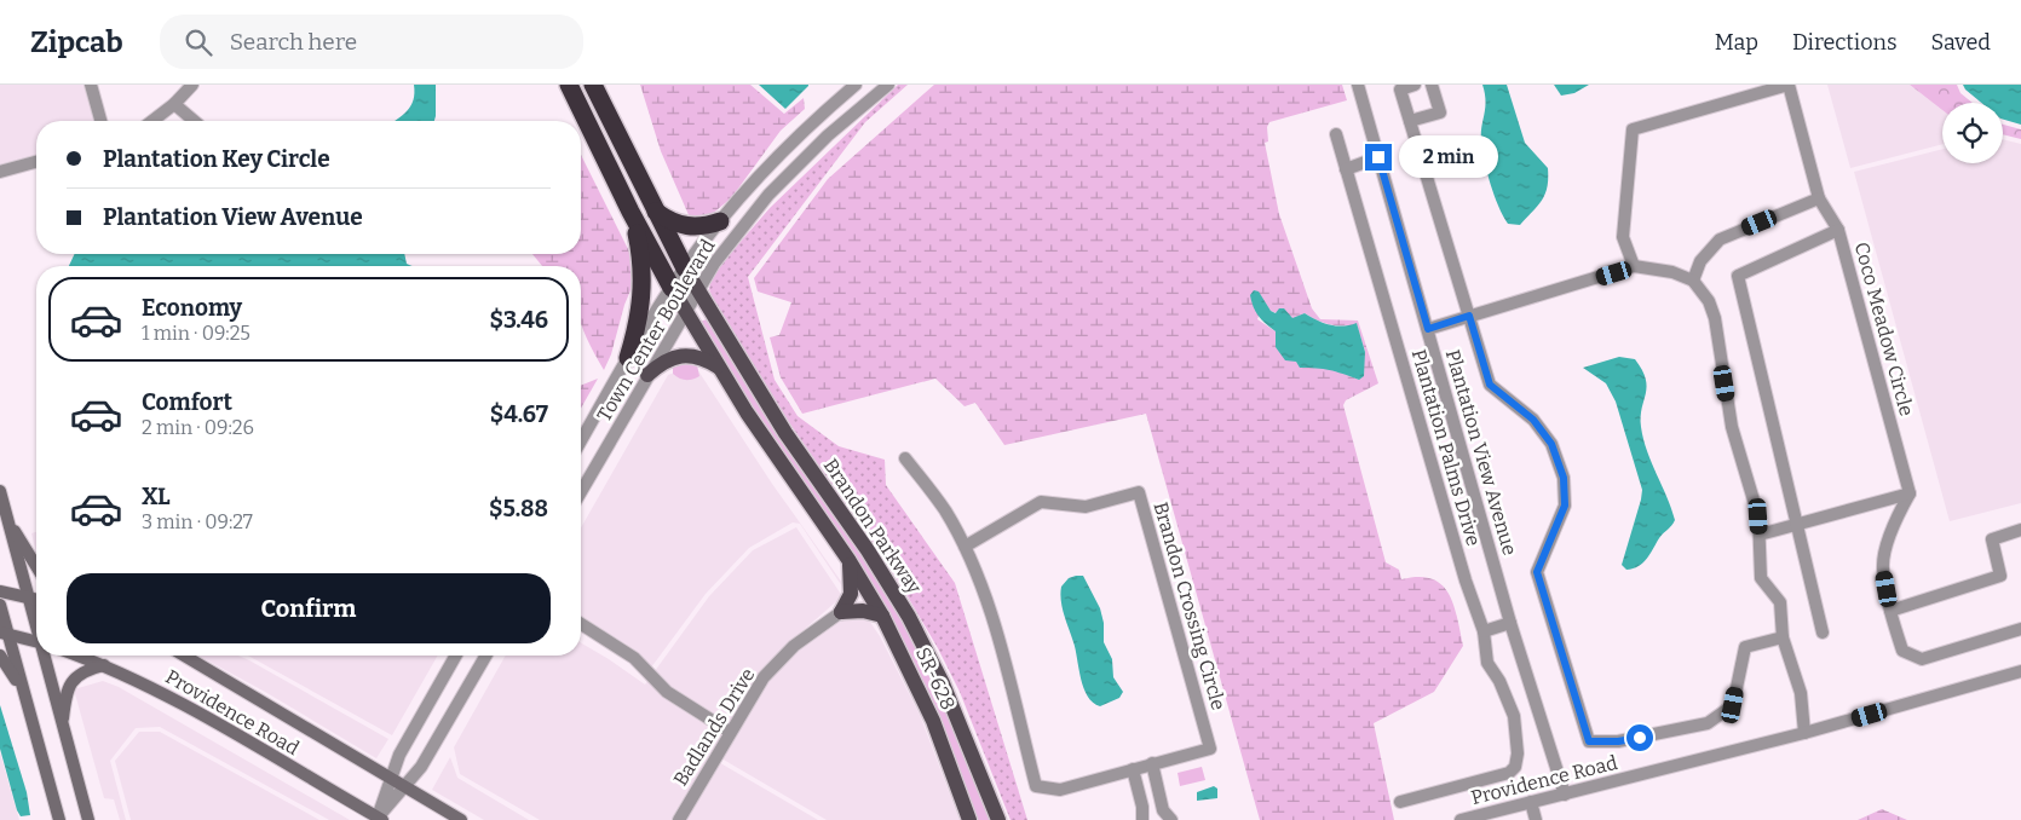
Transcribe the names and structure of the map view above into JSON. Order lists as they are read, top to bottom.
{
  "streets": {
    "main road": ["Brandon Parkway", "SR-628", "Providence Road"],
    "street": [
      "Coco Meadow Circle",
      "Town Center Boulevard",
      "Plantation Palms Drive",
      "Plantation View Avenue",
      "Brandon Crossing Circle",
      "Badlands Drive"
    ]
  },
  "crossings": [
    ["Town Center Boulevard", "Brandon Parkway"],
    ["Plantation View Avenue", "Providence Road"],
    ["Brandon Parkway", "SR-628"]
  ],
  "page": {
    "header": "Zipcab",
    "search": "Search here",
    "nav": ["Map", "Directions", "Saved"],
    "banner": ["Plantation Key Circle", "Plantation View Avenue"],
    "bubble": "2 min",
    "list": [
      {
        "name": "Economy",
        "note": "1 min · 09:25",
        "value": "$3.46"
      },
      {
        "name": "Comfort",
        "note": "2 min · 09:26",
        "value": "$4.67"
      },
      {
        "name": "XL",
        "note": "3 min · 09:27",
        "value": "$5.88"
      }
    ],
    "buttons": "Confirm"
  }
}
